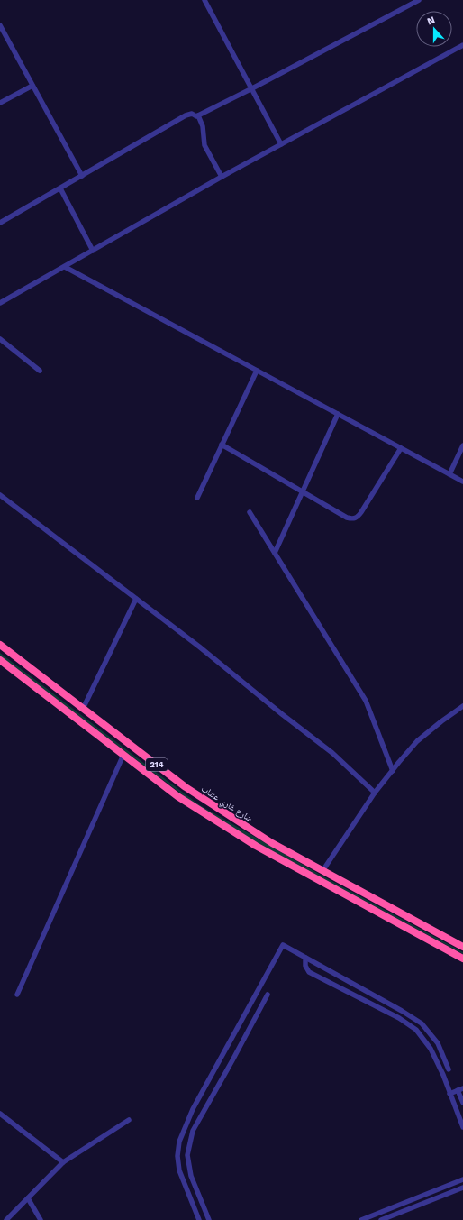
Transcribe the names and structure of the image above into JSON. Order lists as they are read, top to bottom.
{
  "streets": {
    "highway": ["214", "شارع غازي عنتاب"]
  },
  "north": "top"
}
